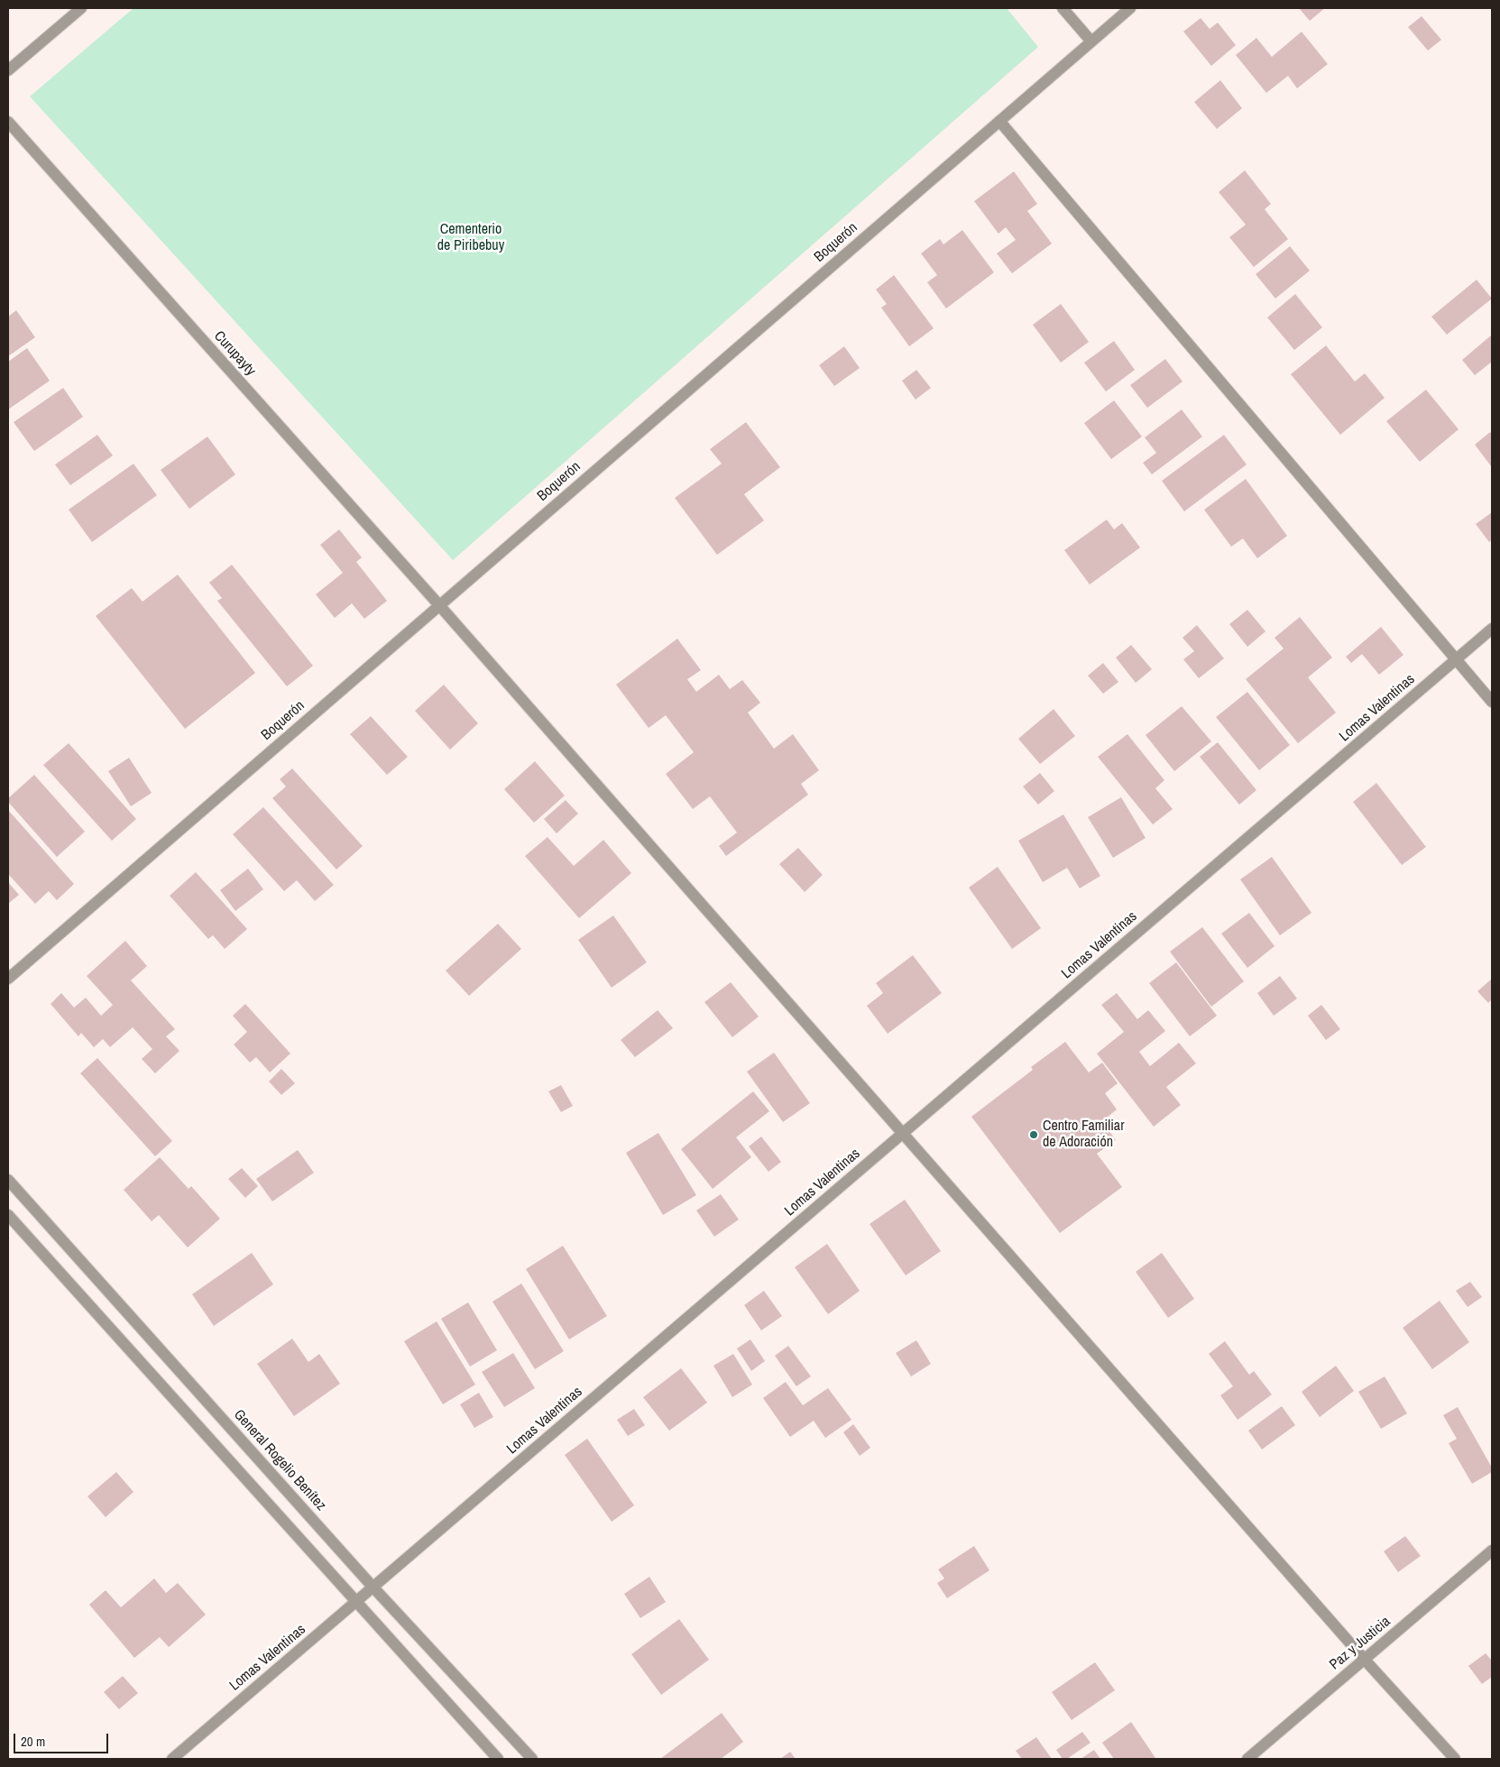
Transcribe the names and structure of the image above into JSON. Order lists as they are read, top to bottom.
{
  "streets": {
    "street": [
      "Boquerón",
      "Curupayty",
      "Lomas Valentinas",
      "General Rogelio Benítez",
      "Paz y Justicia"
    ]
  },
  "crossings": [
    ["Boquerón", "Curupayty"],
    ["Curupayty", "Lomas Valentinas"],
    ["Curupayty", "Paz y Justicia"],
    ["Lomas Valentinas", "General Rogelio Benítez"]
  ],
  "parks": ["Cementerio de Piribebuy"],
  "places": ["Centro Familiar de Adoración"],
  "scale_bar": "20 m"
}
